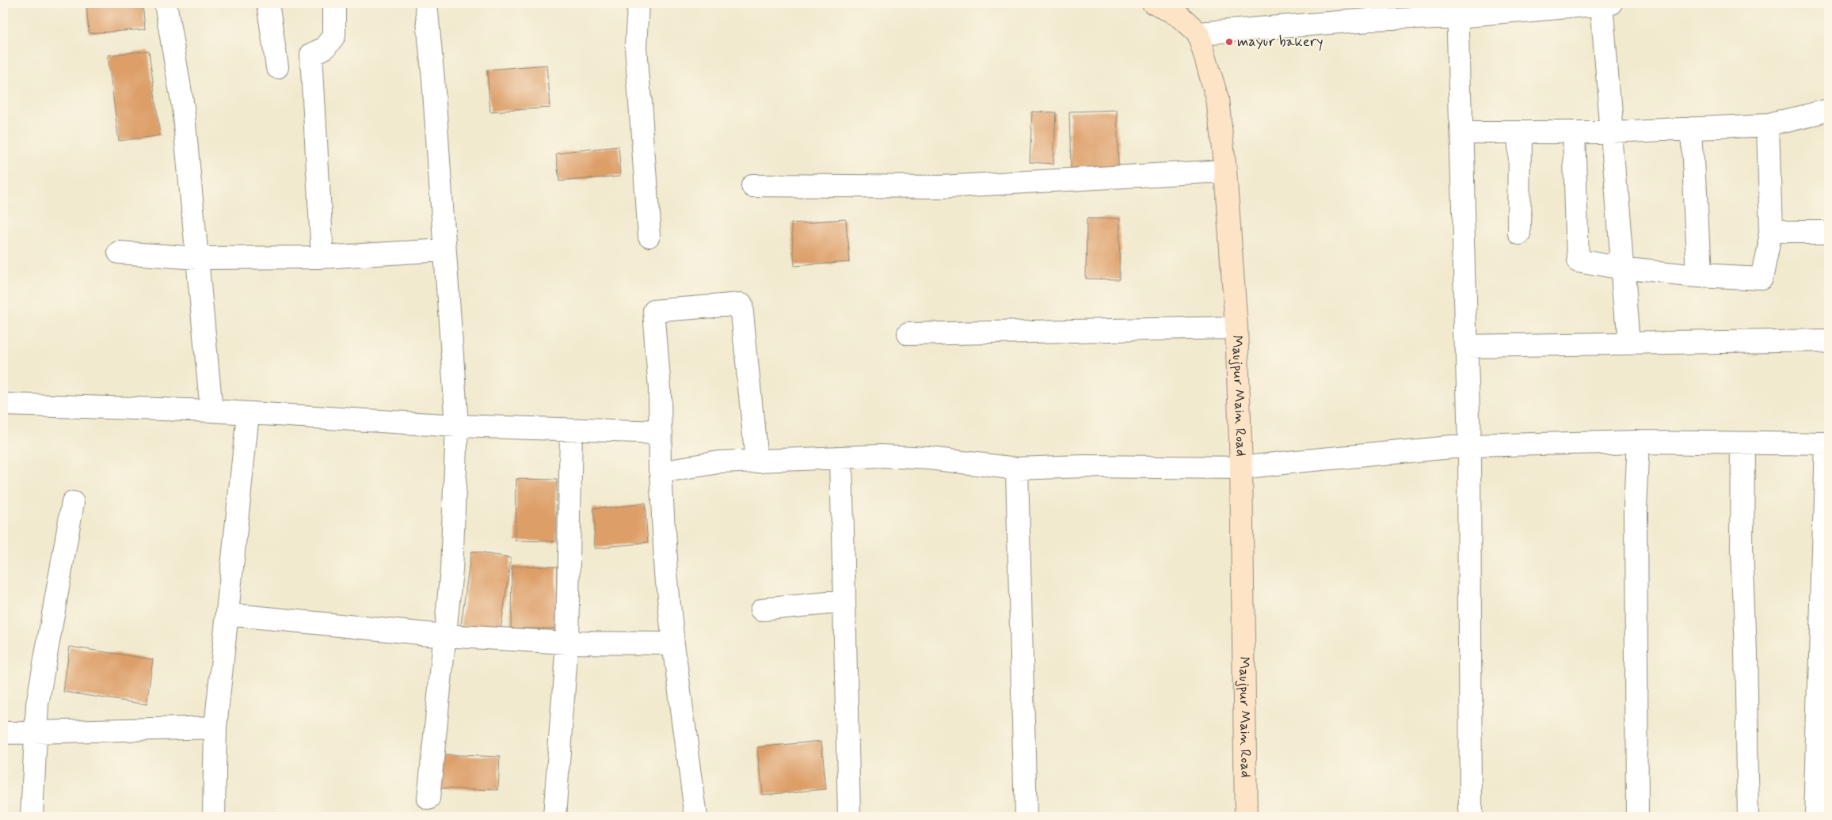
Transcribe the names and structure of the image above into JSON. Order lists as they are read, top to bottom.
{
  "streets": {
    "street": ["Maujpur Main Road"]
  },
  "places": ["mayur bakery"]
}
